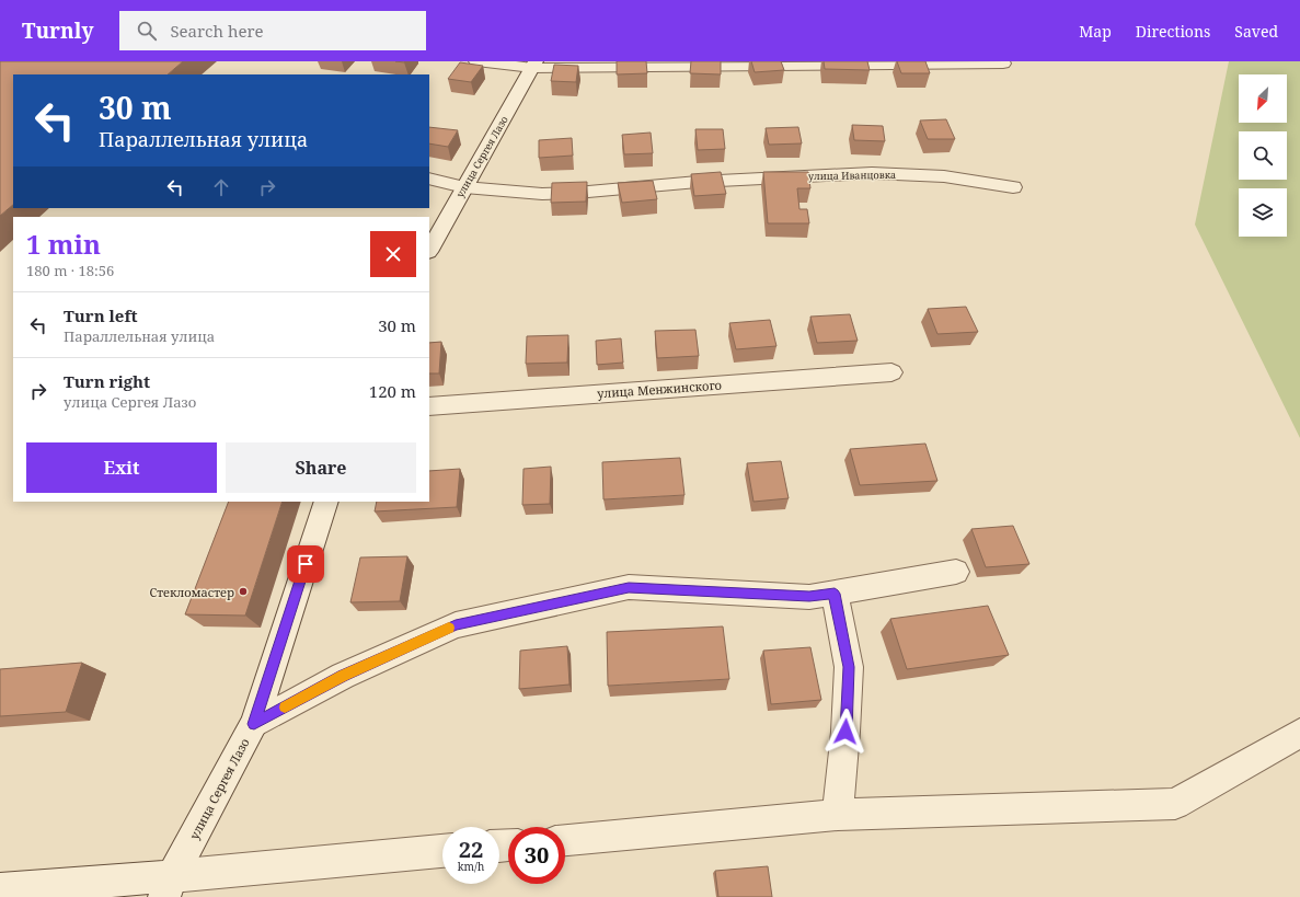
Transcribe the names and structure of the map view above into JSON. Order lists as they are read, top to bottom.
{
  "streets": {
    "street": ["улица Сергея Лазо", "улица Иванцовка", "улица Менжинского"]
  },
  "crossings": [
    ["улица Сергея Лазо", "улица Иванцовка"]
  ],
  "places": ["Стекломастер"],
  "north": "bottom left",
  "page": {
    "header": "Turnly",
    "search": "Search here",
    "nav": ["Map", "Directions", "Saved"],
    "turn": ["30 m", "Параллельная улица"],
    "heading": ["1 min", "180 m · 18:56"],
    "list": [
      {
        "name": "Turn left",
        "note": "Параллельная улица",
        "value": "30 m"
      },
      {
        "name": "Turn right",
        "note": "улица Сергея Лазо",
        "value": "120 m"
      }
    ],
    "buttons": ["Exit", "Share"],
    "speed": "22 km/h",
    "limit": "30"
  }
}
